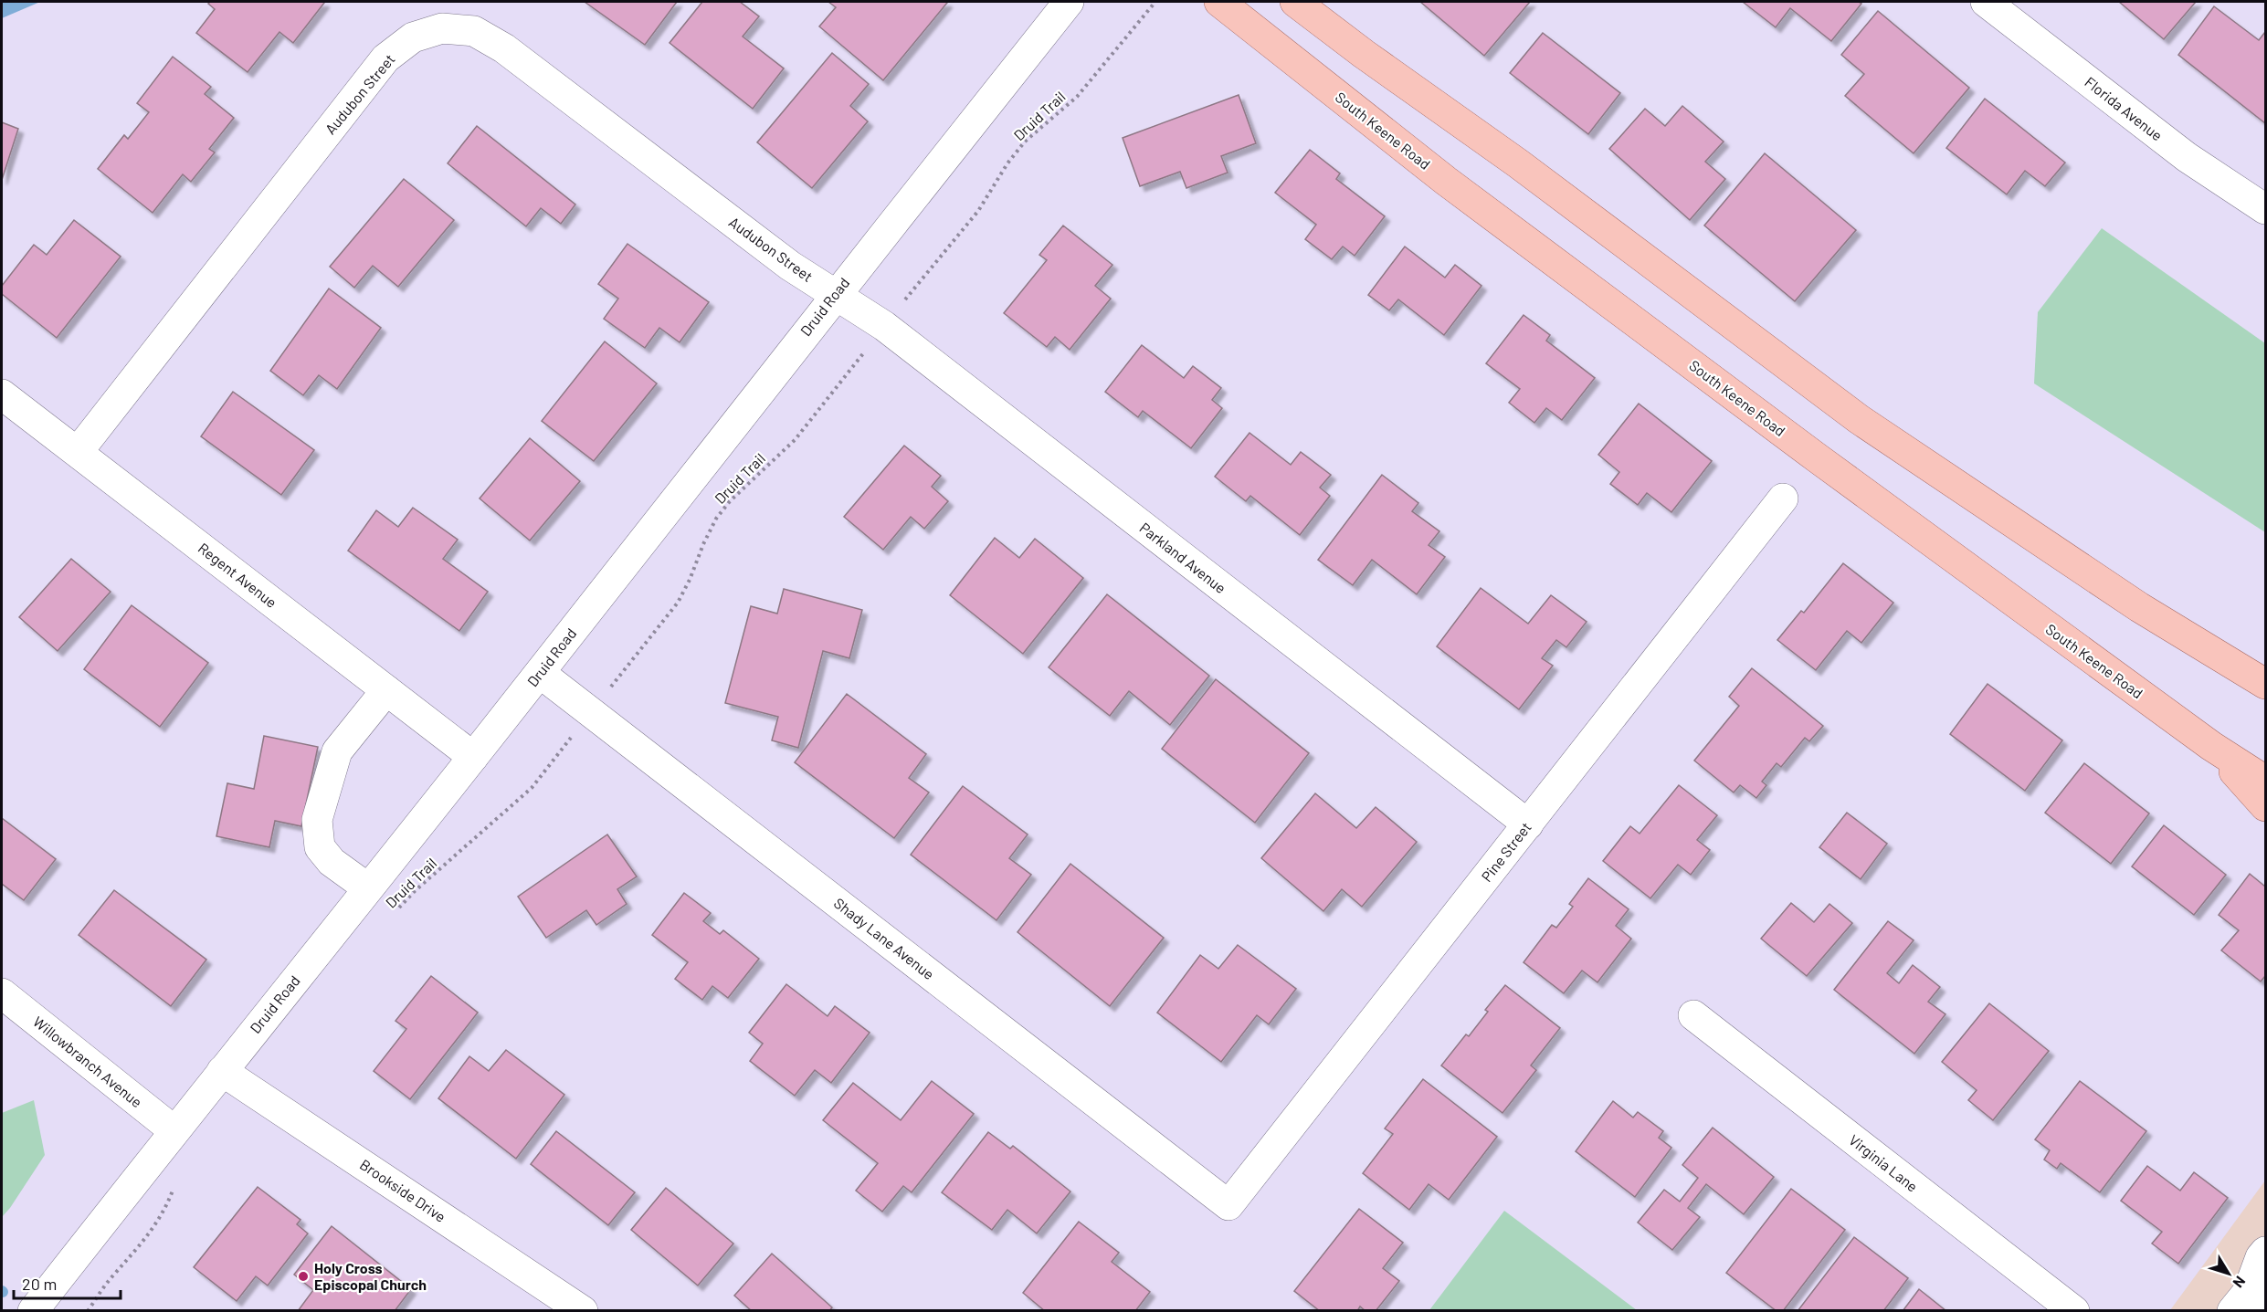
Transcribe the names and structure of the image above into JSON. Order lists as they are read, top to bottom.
{
  "streets": {
    "main road": ["South Keene Road"],
    "street": [
      "Audubon Street",
      "Florida Avenue",
      "Druid Road",
      "Parkland Avenue",
      "Regent Avenue",
      "Pine Street",
      "Shady Lane Avenue",
      "Willowbranch Avenue",
      "Virginia Lane",
      "Brookside Drive"
    ],
    "path": ["Druid Trail"]
  },
  "crossings": [
    ["Audubon Street", "Druid Road"],
    ["Audubon Street", "Parkland Avenue"],
    ["Audubon Street", "Regent Avenue"],
    ["Druid Road", "Parkland Avenue"],
    ["Druid Road", "Regent Avenue"],
    ["Druid Road", "Shady Lane Avenue"],
    ["Druid Road", "Willowbranch Avenue"],
    ["Druid Road", "Brookside Drive"],
    ["Parkland Avenue", "Pine Street"],
    ["Pine Street", "Shady Lane Avenue"]
  ],
  "places": ["Holy Cross Episcopal Church"],
  "scale_bar": "20 m",
  "north": "bottom right"
}
